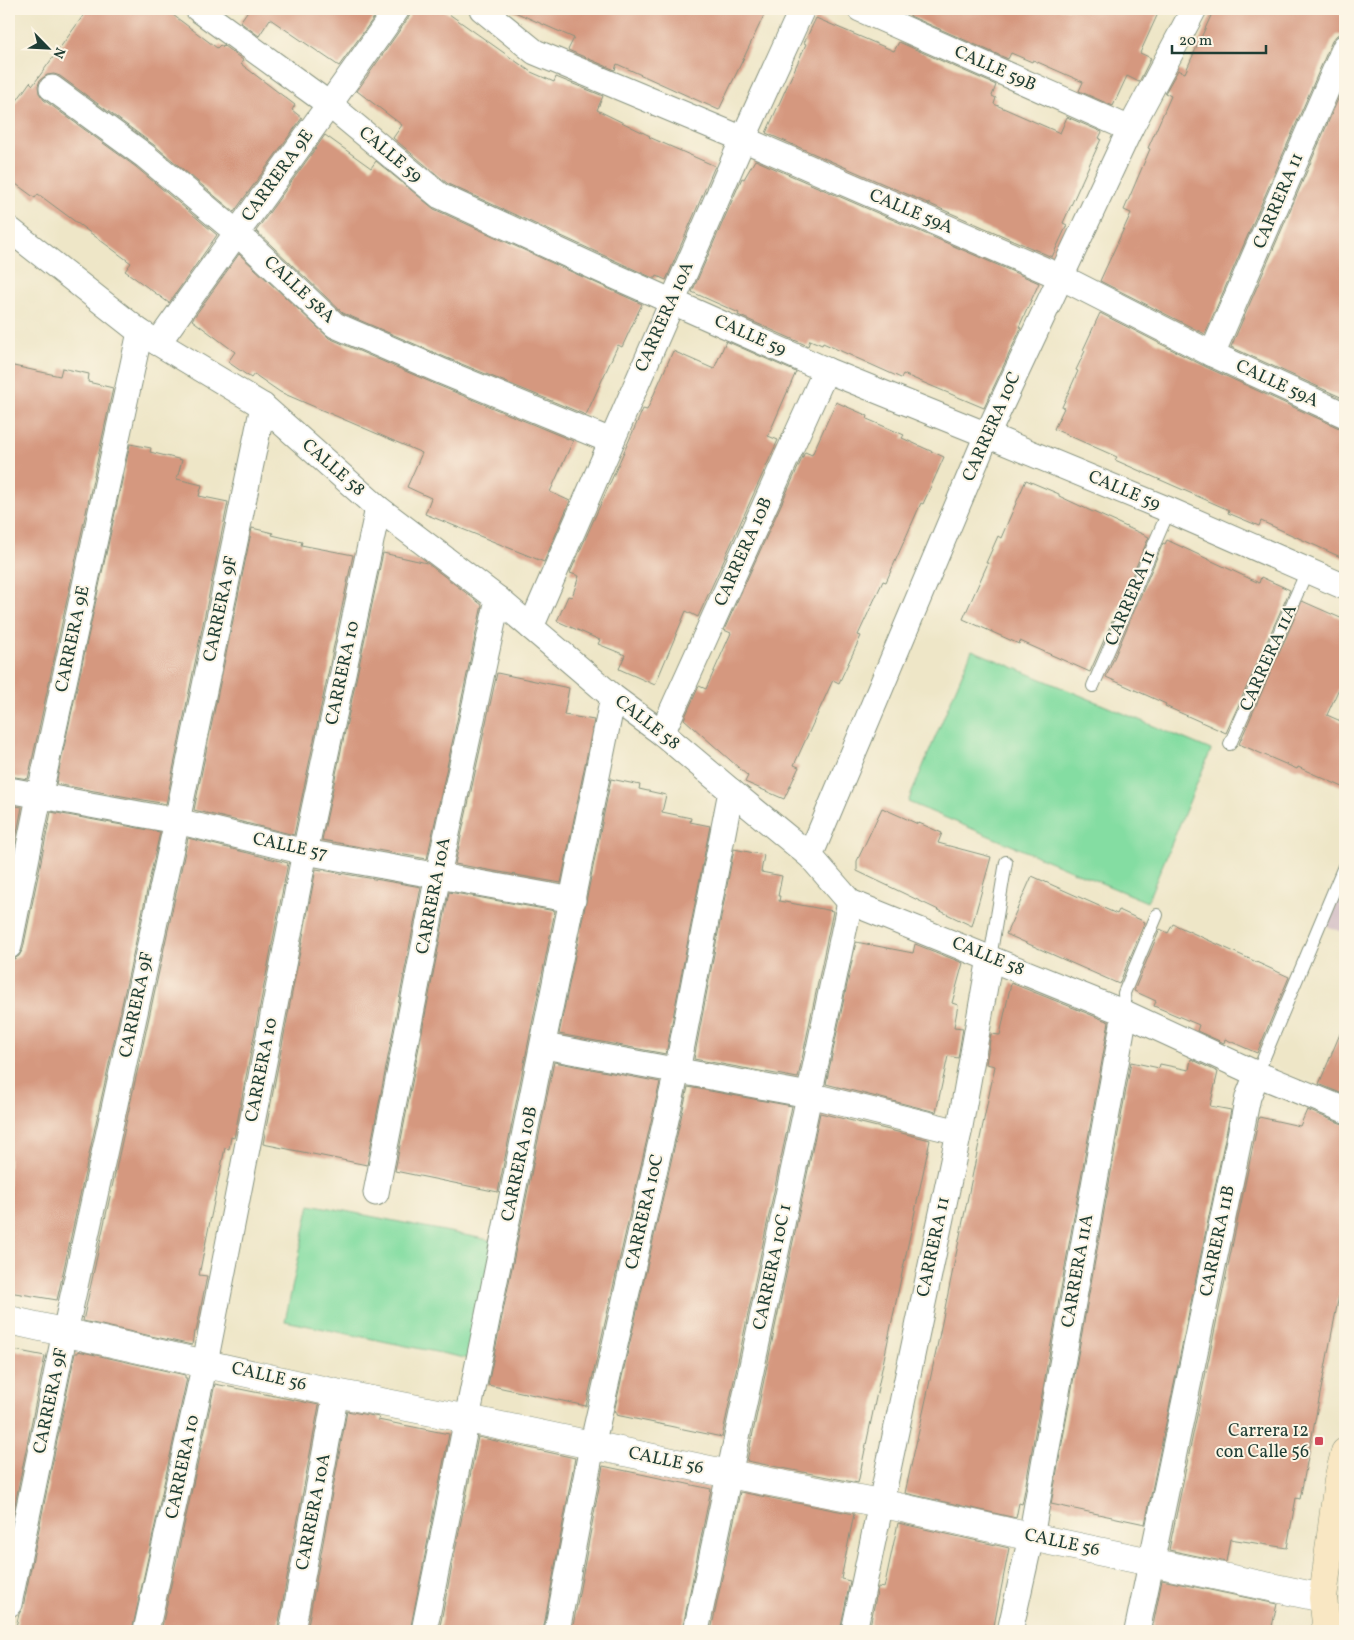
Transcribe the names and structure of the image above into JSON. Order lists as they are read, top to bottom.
{
  "streets": {
    "street": [
      "CALLE 59B",
      "CALLE 59",
      "CARRERA 9E",
      "CARRERA 11",
      "CALLE 59A",
      "CALLE 58A",
      "CARRERA 10A",
      "CARRERA 10C",
      "CALLE 58",
      "CARRERA 10B",
      "CARRERA 9F",
      "CARRERA 11A",
      "CARRERA 10",
      "CALLE 57",
      "CARRERA 11B",
      "CARRERA 10C 1",
      "CALLE 56"
    ]
  },
  "crossings": [
    ["CALLE 59B", "CARRERA 10C"],
    ["CALLE 59", "CARRERA 9E"],
    ["CALLE 59", "CARRERA 11"],
    ["CALLE 59", "CARRERA 10A"],
    ["CALLE 59", "CARRERA 10C"],
    ["CALLE 59", "CARRERA 10B"],
    ["CALLE 59", "CARRERA 11A"],
    ["CARRERA 9E", "CALLE 58A"],
    ["CARRERA 9E", "CALLE 58"],
    ["CARRERA 9E", "CALLE 57"],
    ["CARRERA 11", "CALLE 59A"],
    ["CARRERA 11", "CALLE 58"],
    ["CARRERA 11", "CALLE 56"],
    ["CALLE 59A", "CARRERA 10A"],
    ["CALLE 59A", "CARRERA 10C"],
    ["CALLE 58A", "CARRERA 10A"],
    ["CARRERA 10A", "CALLE 58"],
    ["CARRERA 10A", "CALLE 57"],
    ["CARRERA 10A", "CALLE 56"],
    ["CARRERA 10C", "CALLE 58"],
    ["CARRERA 10C", "CALLE 56"],
    ["CALLE 58", "CARRERA 10B"],
    ["CALLE 58", "CARRERA 9F"],
    ["CALLE 58", "CARRERA 11A"],
    ["CALLE 58", "CARRERA 10"],
    ["CALLE 58", "CARRERA 11B"],
    ["CALLE 58", "CARRERA 10C 1"],
    ["CARRERA 10B", "CALLE 57"],
    ["CARRERA 10B", "CALLE 56"],
    ["CARRERA 9F", "CALLE 57"],
    ["CARRERA 9F", "CALLE 56"],
    ["CARRERA 11A", "CALLE 56"],
    ["CARRERA 10", "CALLE 57"],
    ["CARRERA 10", "CALLE 56"],
    ["CARRERA 11B", "CALLE 56"],
    ["CARRERA 10C 1", "CALLE 56"]
  ],
  "places": {
    "transit": ["Carrera 12 con Calle 56"]
  },
  "scale_bar": "20 m",
  "north": "bottom right"
}
